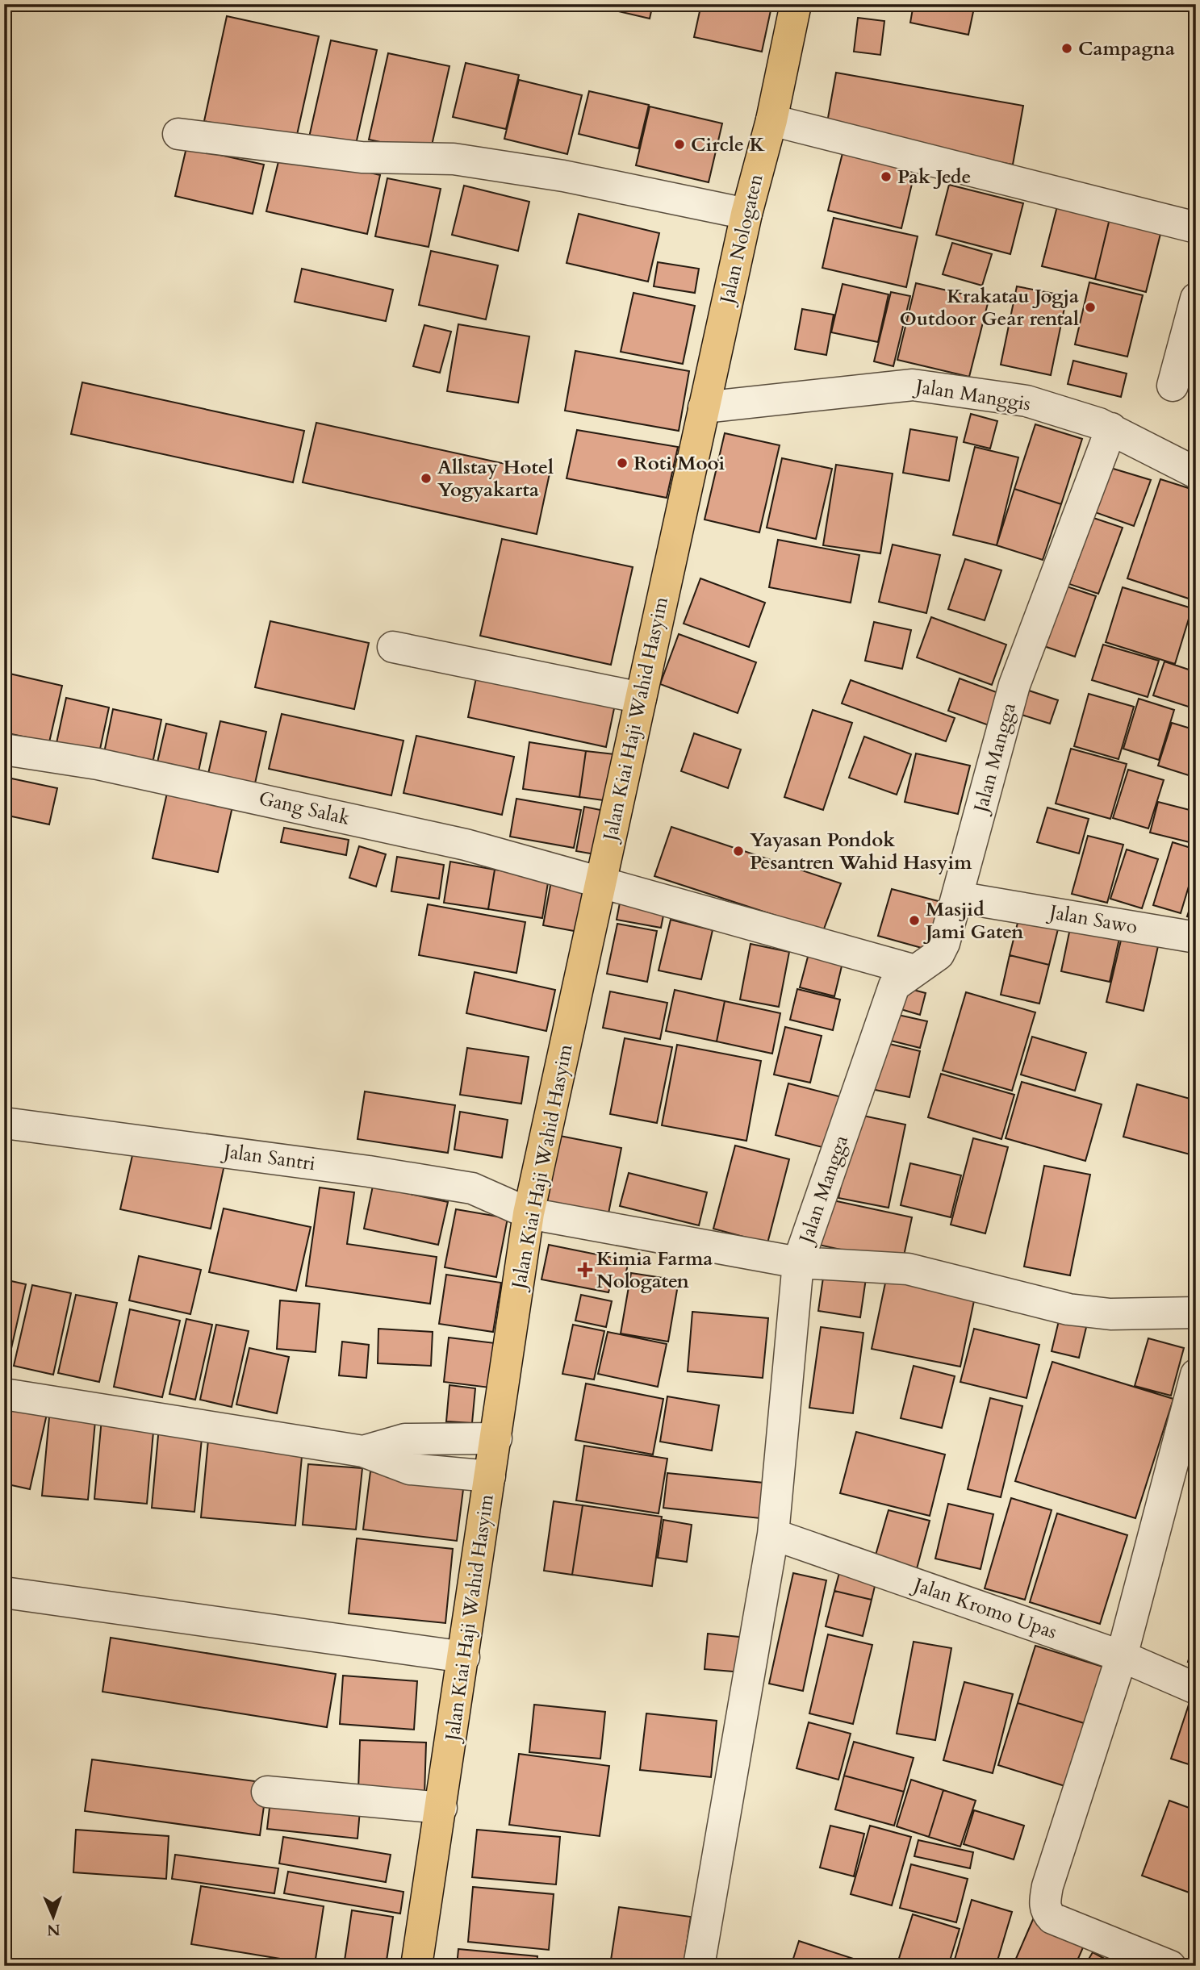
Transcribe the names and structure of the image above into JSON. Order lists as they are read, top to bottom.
{
  "streets": {
    "main road": ["Jalan Nologaten", "Jalan Kiai Haji Wahid Hasyim"],
    "street": [
      "Jalan Manggis",
      "Jalan Mangga",
      "Gang Salak",
      "Jalan Sawo",
      "Jalan Santri",
      "Jalan Kromo Upas"
    ]
  },
  "crossings": [
    ["Jalan Nologaten", "Jalan Manggis"],
    ["Jalan Nologaten", "Jalan Kiai Haji Wahid Hasyim"],
    ["Jalan Manggis", "Jalan Kiai Haji Wahid Hasyim"],
    ["Jalan Manggis", "Jalan Mangga"],
    ["Jalan Kiai Haji Wahid Hasyim", "Gang Salak"],
    ["Jalan Kiai Haji Wahid Hasyim", "Jalan Santri"],
    ["Jalan Mangga", "Gang Salak"],
    ["Jalan Mangga", "Jalan Sawo"],
    ["Jalan Mangga", "Jalan Santri"],
    ["Jalan Mangga", "Jalan Kromo Upas"]
  ],
  "places": {
    "other": [
      "Campagna",
      "Circle K",
      "Pak Jede",
      "Krakatau Jogja Outdoor Gear rental",
      "Roti Mooi",
      "Allstay Hotel Yogyakarta",
      "Yayasan Pondok Pesantren Wahid Hasyim",
      "Masjid Jami Gaten"
    ],
    "health": ["Kimia Farma Nologaten"]
  },
  "north": "bottom"
}
